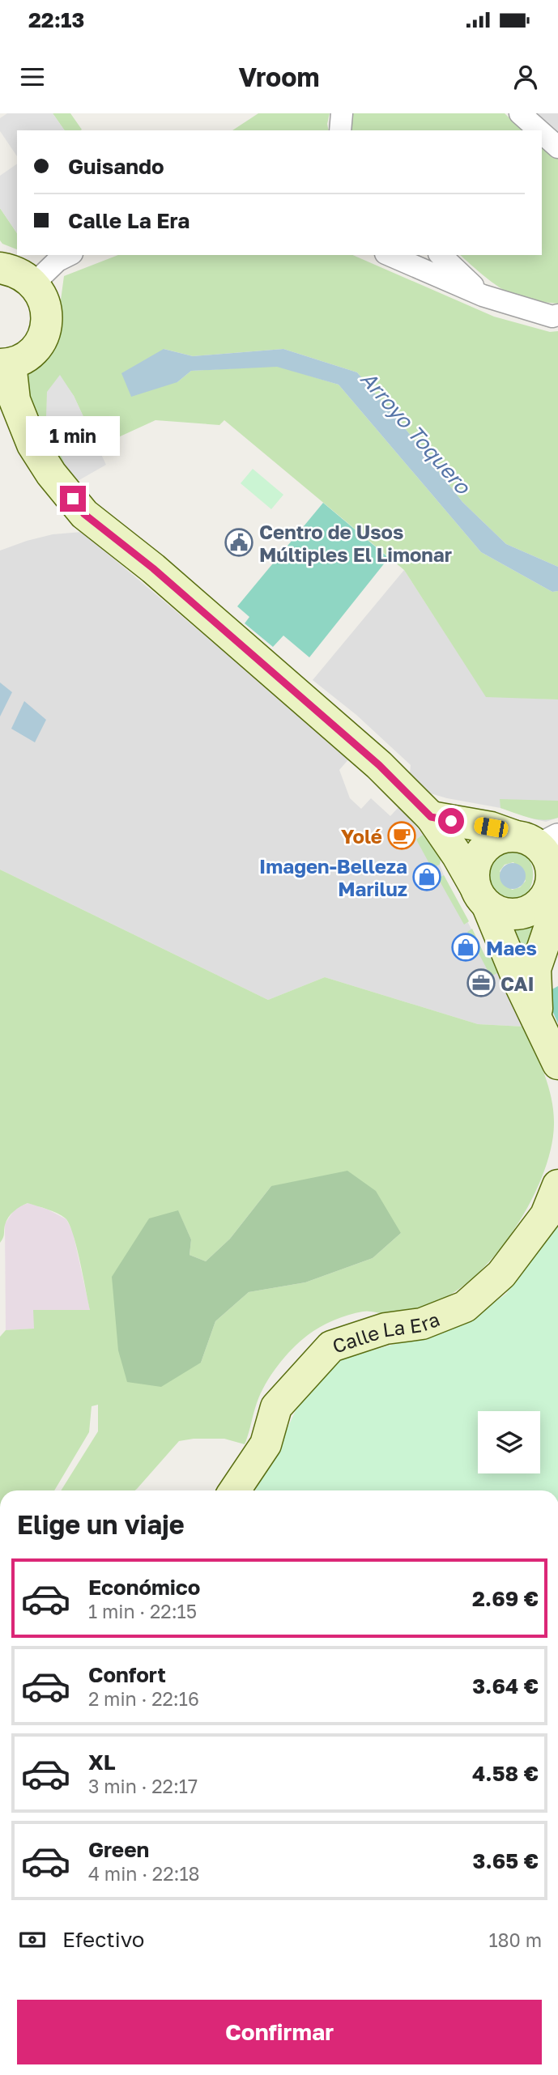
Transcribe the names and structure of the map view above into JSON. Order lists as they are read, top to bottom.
{
  "streets": {
    "main road": ["Calle La Era"]
  },
  "water": ["Arroyo Toquero"],
  "places": {
    "public building": ["Centro de Usos Múltiples El Limonar"],
    "cafe": ["Yolé"],
    "shop": ["Imagen-Belleza Mariluz", "Maes"],
    "office": ["CAI"]
  },
  "page": {
    "status": "22:13",
    "header": "Vroom",
    "banner": ["Guisando", "Calle La Era"],
    "bubble": "1 min",
    "heading": "Elige un viaje",
    "list": [
      {
        "name": "Económico",
        "note": "1 min · 22:15",
        "value": "2.69 €"
      },
      {
        "name": "Confort",
        "note": "2 min · 22:16",
        "value": "3.64 €"
      },
      {
        "name": "XL",
        "note": "3 min · 22:17",
        "value": "4.58 €"
      },
      {
        "name": "Green",
        "note": "4 min · 22:18",
        "value": "3.65 €"
      }
    ],
    "pay": ["Efectivo", "180 m"],
    "buttons": "Confirmar"
  }
}
